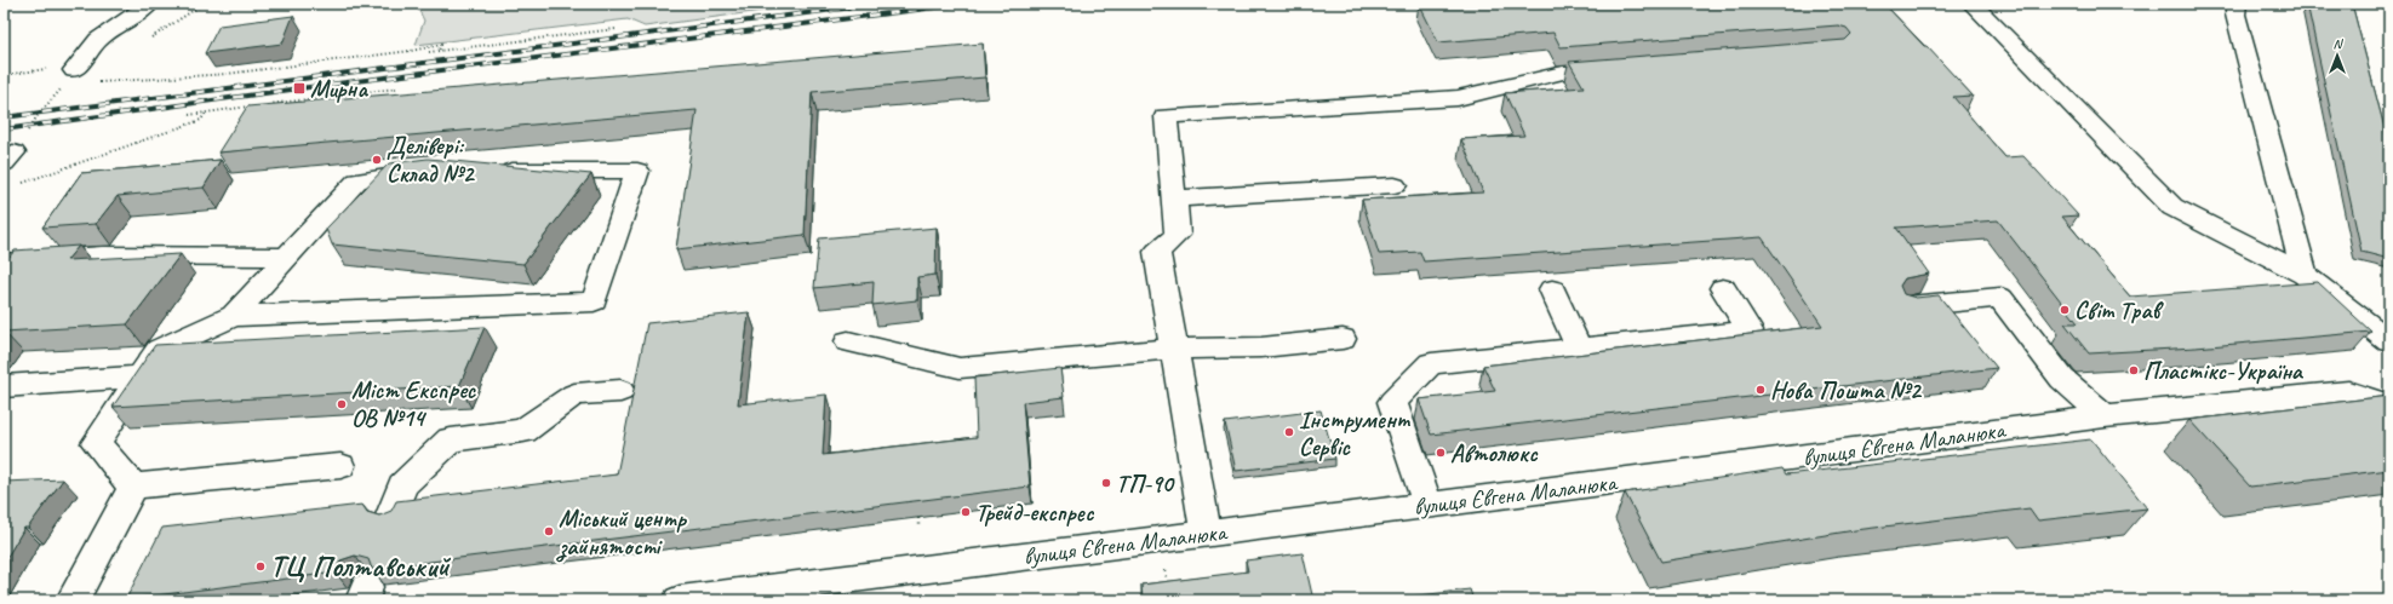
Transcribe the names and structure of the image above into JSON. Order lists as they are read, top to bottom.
{
  "streets": {
    "street": ["вулиця Євгена Маланюка"]
  },
  "places": {
    "transit": ["Мирна"],
    "other": [
      "Делівері: Склад №2",
      "Світ Трав",
      "Пластікс-Україна",
      "Нова Пошта №2",
      "Міст Експрес ОВ №14",
      "Інструмент Сервіс",
      "Автолюкс",
      "ТП-90",
      "Трейд-експрес",
      "Міський центр зайнятості",
      "ТЦ Полтавський"
    ]
  },
  "north": "top"
}
